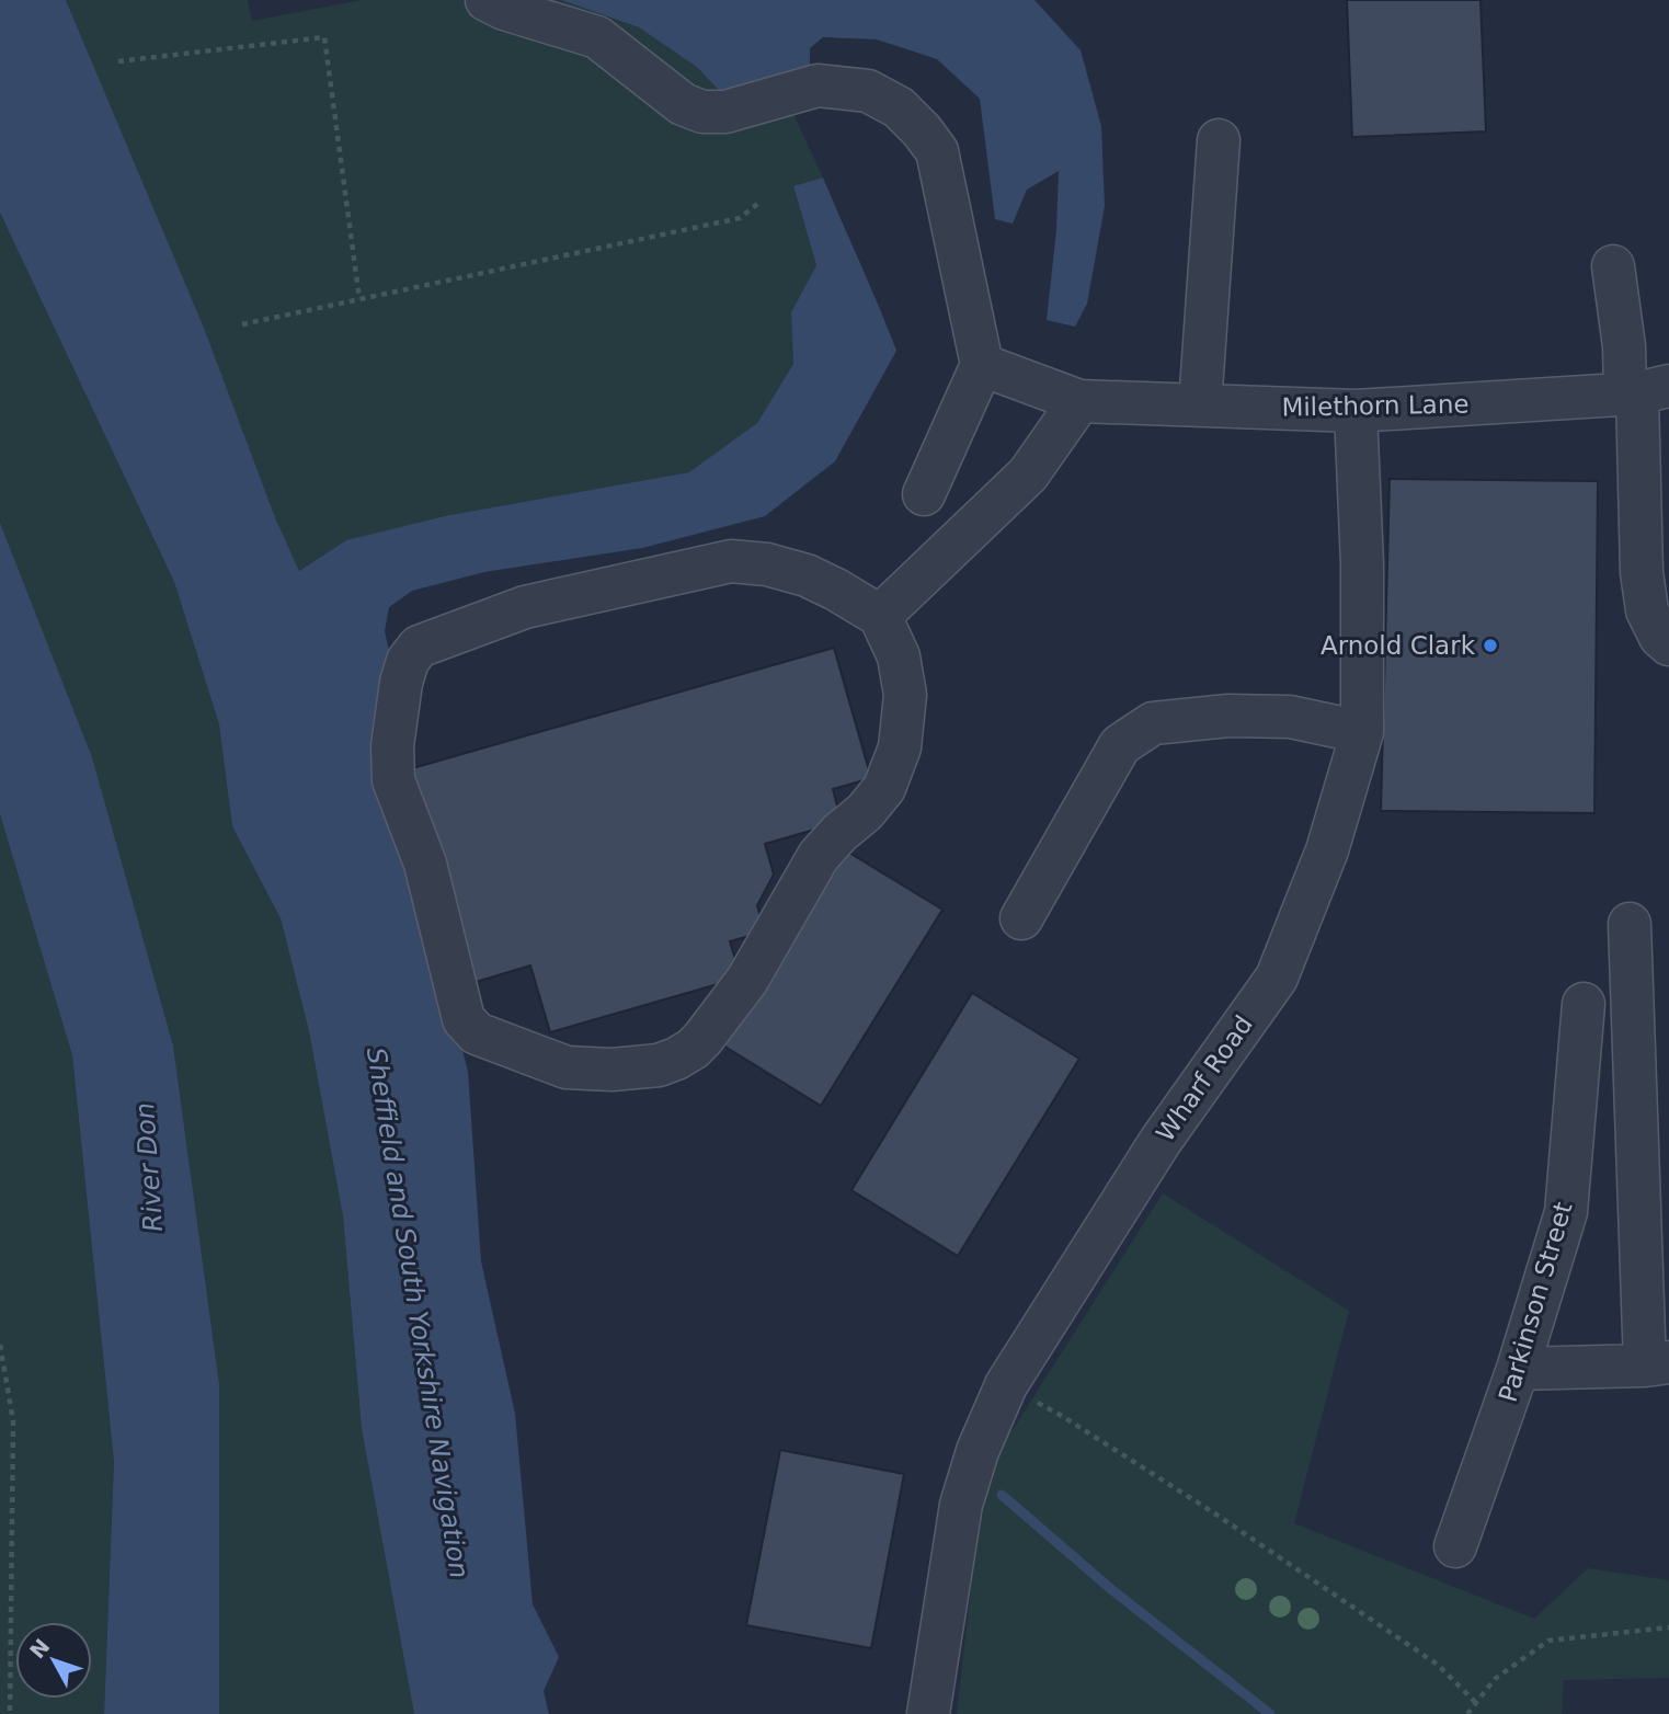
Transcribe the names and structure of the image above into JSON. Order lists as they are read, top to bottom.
{
  "streets": {
    "street": ["Milethorn Lane", "Wharf Road", "Parkinson Street"]
  },
  "crossings": [
    ["Milethorn Lane", "Wharf Road"]
  ],
  "water": ["River Don", "Sheffield and South Yorkshire Navigation"],
  "places": ["Arnold Clark"],
  "north": "top left"
}
